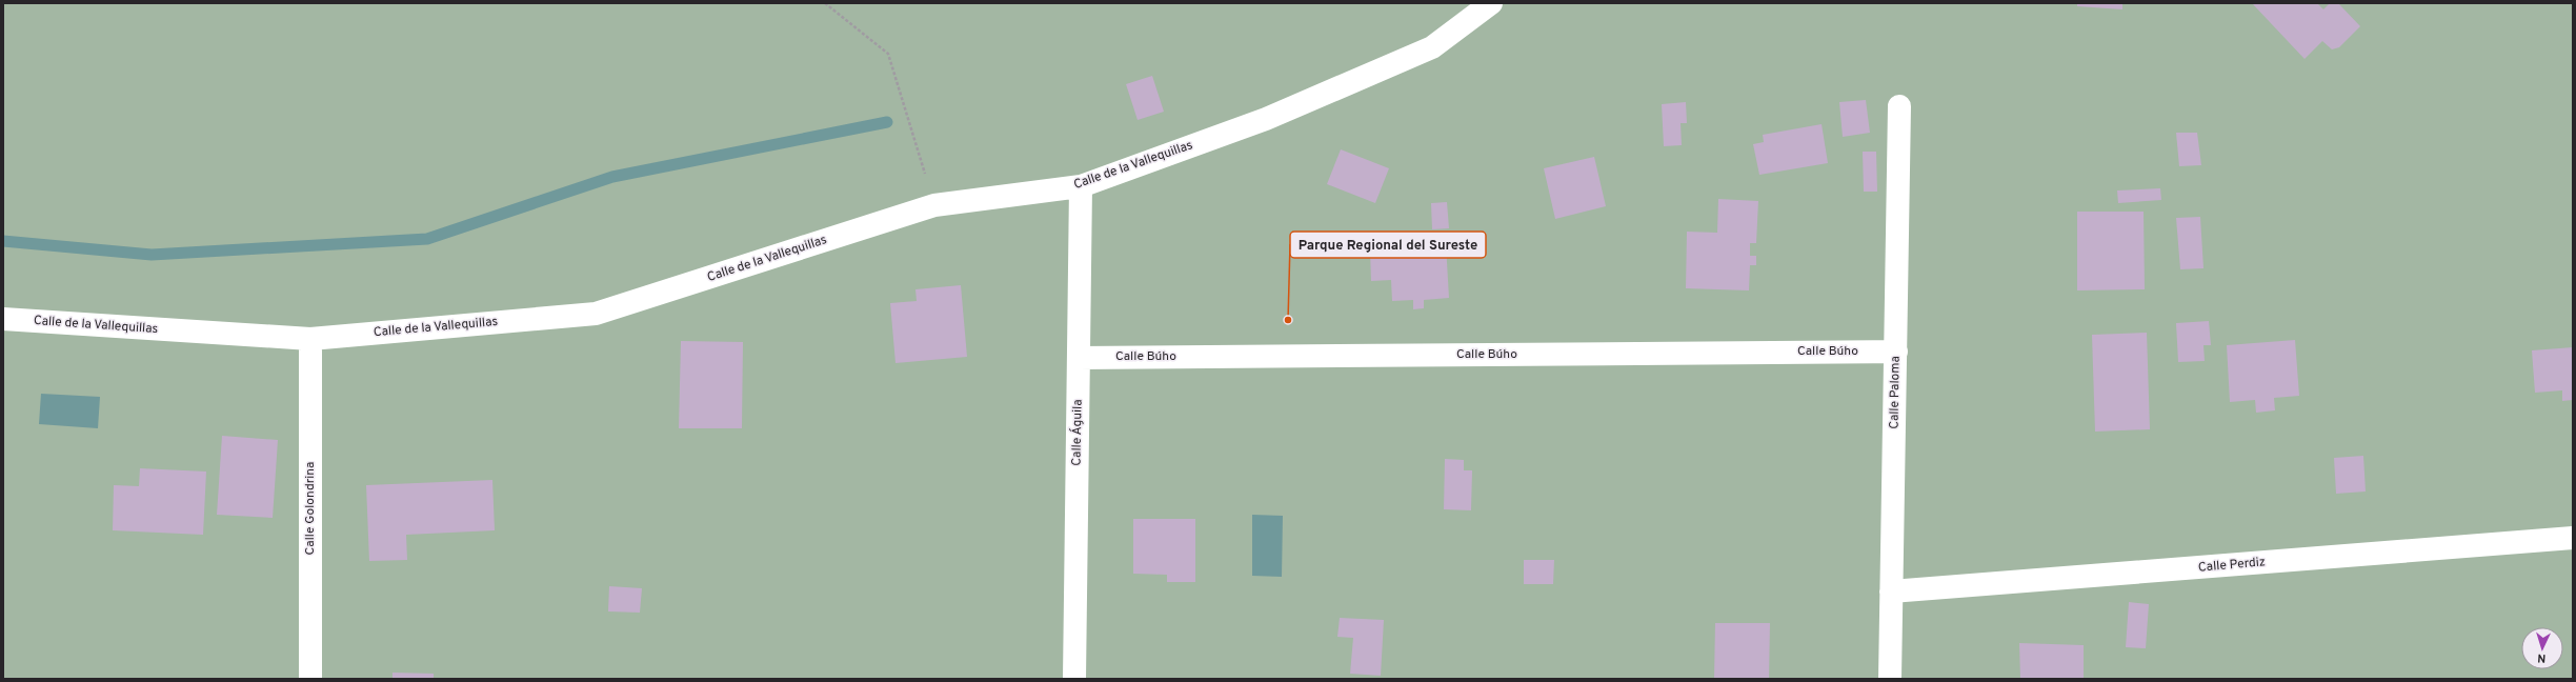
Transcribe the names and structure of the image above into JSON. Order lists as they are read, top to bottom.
{
  "streets": {
    "street": [
      "Calle de la Vallequillas",
      "Calle Búho",
      "Calle Paloma",
      "Calle Águila",
      "Calle Golondrina",
      "Calle Perdiz"
    ]
  },
  "crossings": [
    ["Calle de la Vallequillas", "Calle Águila"],
    ["Calle de la Vallequillas", "Calle Golondrina"],
    ["Calle Búho", "Calle Paloma"],
    ["Calle Búho", "Calle Águila"],
    ["Calle Paloma", "Calle Perdiz"]
  ],
  "places": ["Parque Regional del Sureste"],
  "north": "bottom"
}
